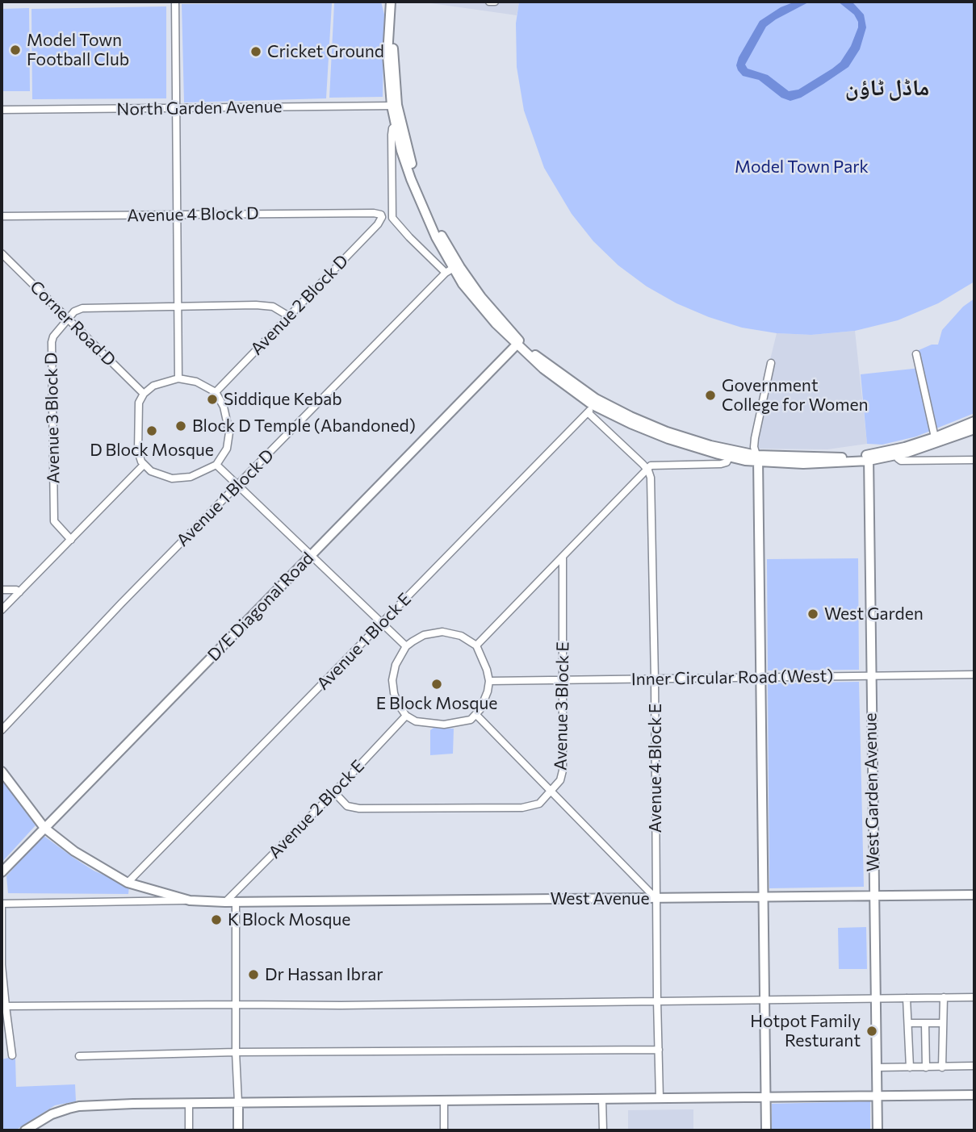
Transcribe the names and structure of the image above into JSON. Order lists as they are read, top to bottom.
{
  "streets": {
    "street": [
      "North Garden Avenue",
      "Avenue 4 Block D",
      "Avenue 2 Block D",
      "Corner Road D",
      "Avenue 3 Block D",
      "Avenue 1 Block D",
      "D/E Diagonal Road",
      "Avenue 1 Block E",
      "Inner Circular Road (West)",
      "Avenue 3 Block E",
      "Avenue 4 Block E",
      "West Garden Avenue",
      "Avenue 2 Block E",
      "West Avenue"
    ]
  },
  "crossings": [
    ["Avenue 4 Block D", "Avenue 2 Block D"],
    ["Avenue 2 Block D", "Corner Road D"],
    ["Avenue 2 Block D", "Avenue 3 Block D"],
    ["Corner Road D", "Avenue 3 Block D"],
    ["D/E Diagonal Road", "West Avenue"],
    ["Avenue 1 Block E", "West Avenue"],
    ["Inner Circular Road (West)", "Avenue 3 Block E"],
    ["Inner Circular Road (West)", "Avenue 4 Block E"],
    ["Inner Circular Road (West)", "West Garden Avenue"],
    ["Inner Circular Road (West)", "Avenue 2 Block E"],
    ["Avenue 3 Block E", "Avenue 2 Block E"],
    ["Avenue 4 Block E", "West Avenue"],
    ["West Garden Avenue", "West Avenue"],
    ["Avenue 2 Block E", "West Avenue"]
  ],
  "districts": ["ماڈل ٹاؤن"],
  "parks": ["Model Town Park"],
  "places": [
    "Model Town Football Club",
    "Cricket Ground",
    "Government College for Women",
    "Siddique Kebab",
    "Block D Temple (Abandoned)",
    "D Block Mosque",
    "West Garden",
    "E Block Mosque",
    "K Block Mosque",
    "Dr Hassan Ibrar",
    "Hotpot Family Resturant"
  ]
}
